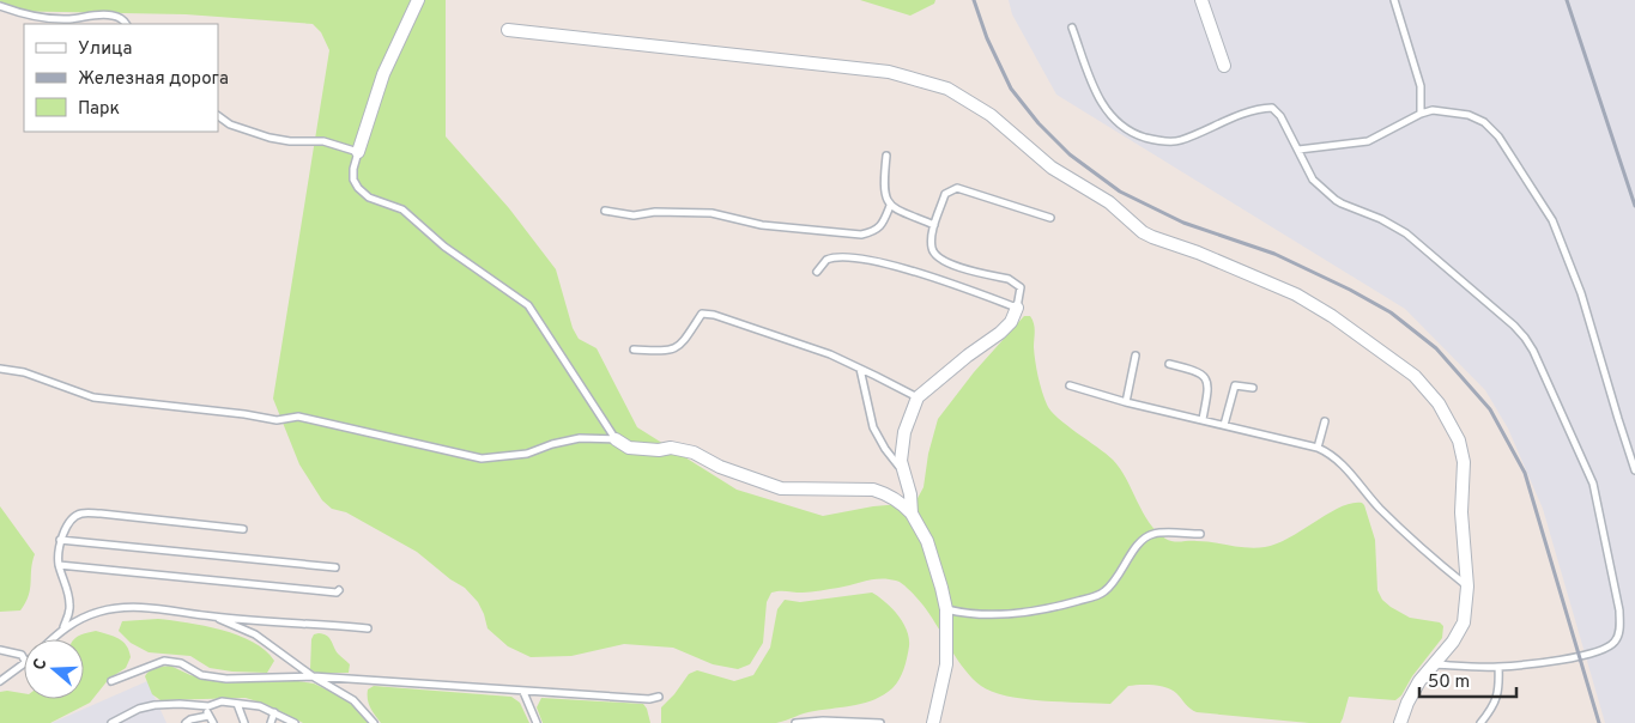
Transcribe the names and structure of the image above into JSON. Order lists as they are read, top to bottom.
{
  "legend": ["Улица", "Железная дорога", "Парк"],
  "scale_bar": "50 m",
  "north": "left"
}
